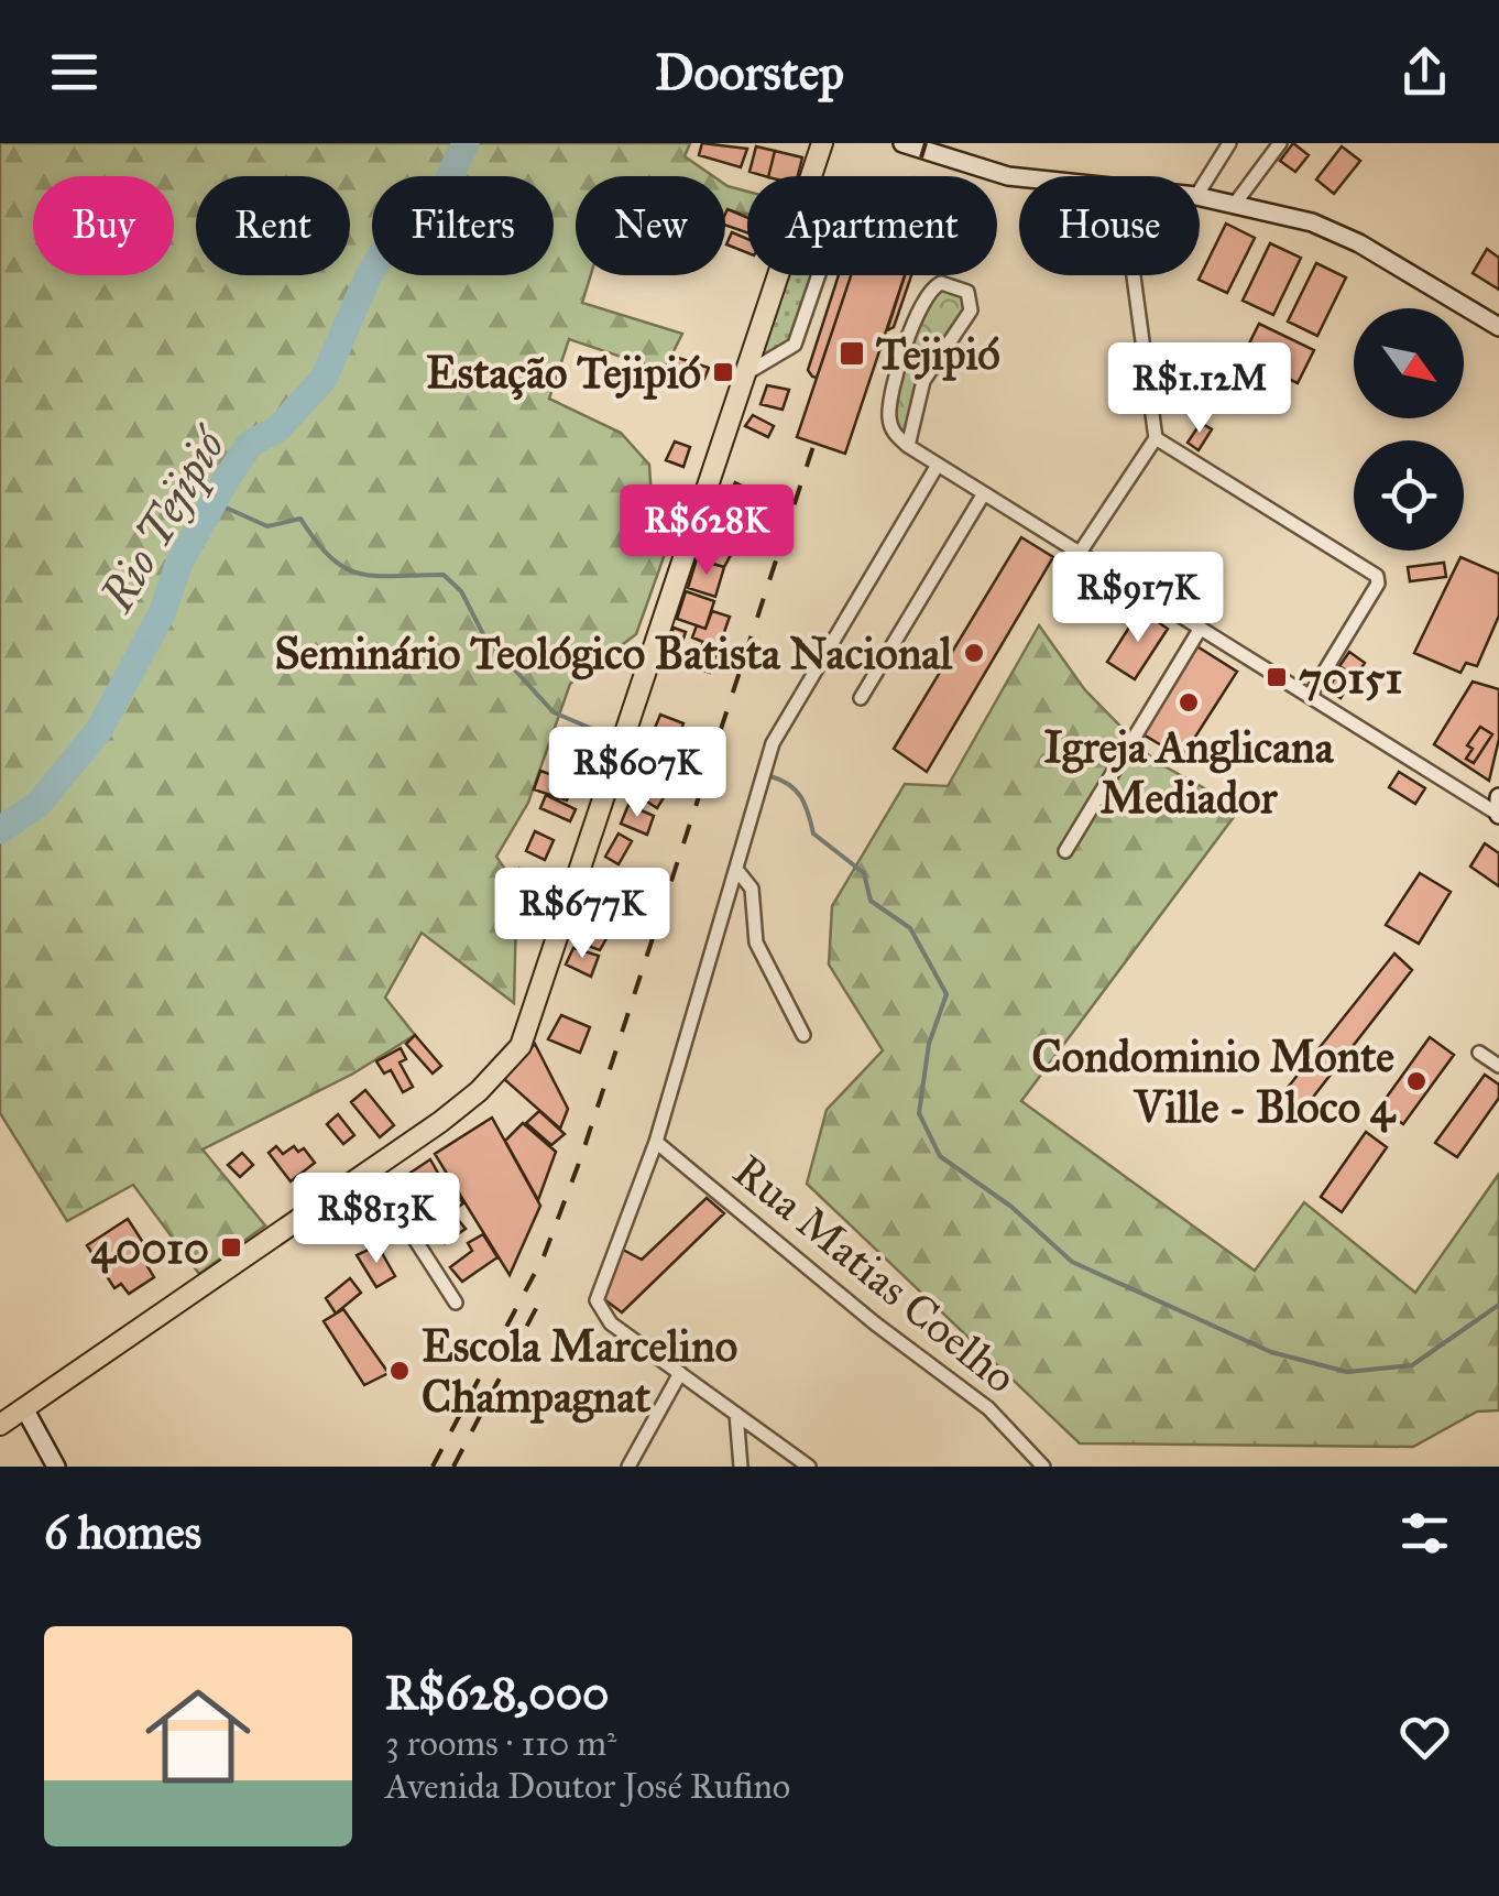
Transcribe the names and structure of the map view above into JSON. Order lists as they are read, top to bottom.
{
  "streets": {
    "street": ["Rua Matias Coelho"]
  },
  "water": ["Rio Tejipió"],
  "places": {
    "transit": [
      "Tejipió",
      "Estação Tejipió",
      "70151",
      "40010"
    ],
    "other": [
      "Seminário Teológico Batista Nacional",
      "Igreja Anglicana Mediador",
      "Condominio Monte Ville - Bloco 4",
      "Escola Marcelino Champagnat"
    ]
  },
  "north": "bottom right",
  "page": {
    "header": "Doorstep",
    "chip": [
      "Buy",
      "Rent",
      "Filters",
      "New",
      "Apartment",
      "House"
    ],
    "price": [
      "R$1.12M",
      "R$628K",
      "R$917K",
      "R$607K",
      "R$677K",
      "R$813K"
    ],
    "heading": "6 homes",
    "list": [
      {
        "name": "R$628,000",
        "note": "3 rooms · 110 m² · Avenida Doutor José Rufino"
      }
    ]
  }
}
